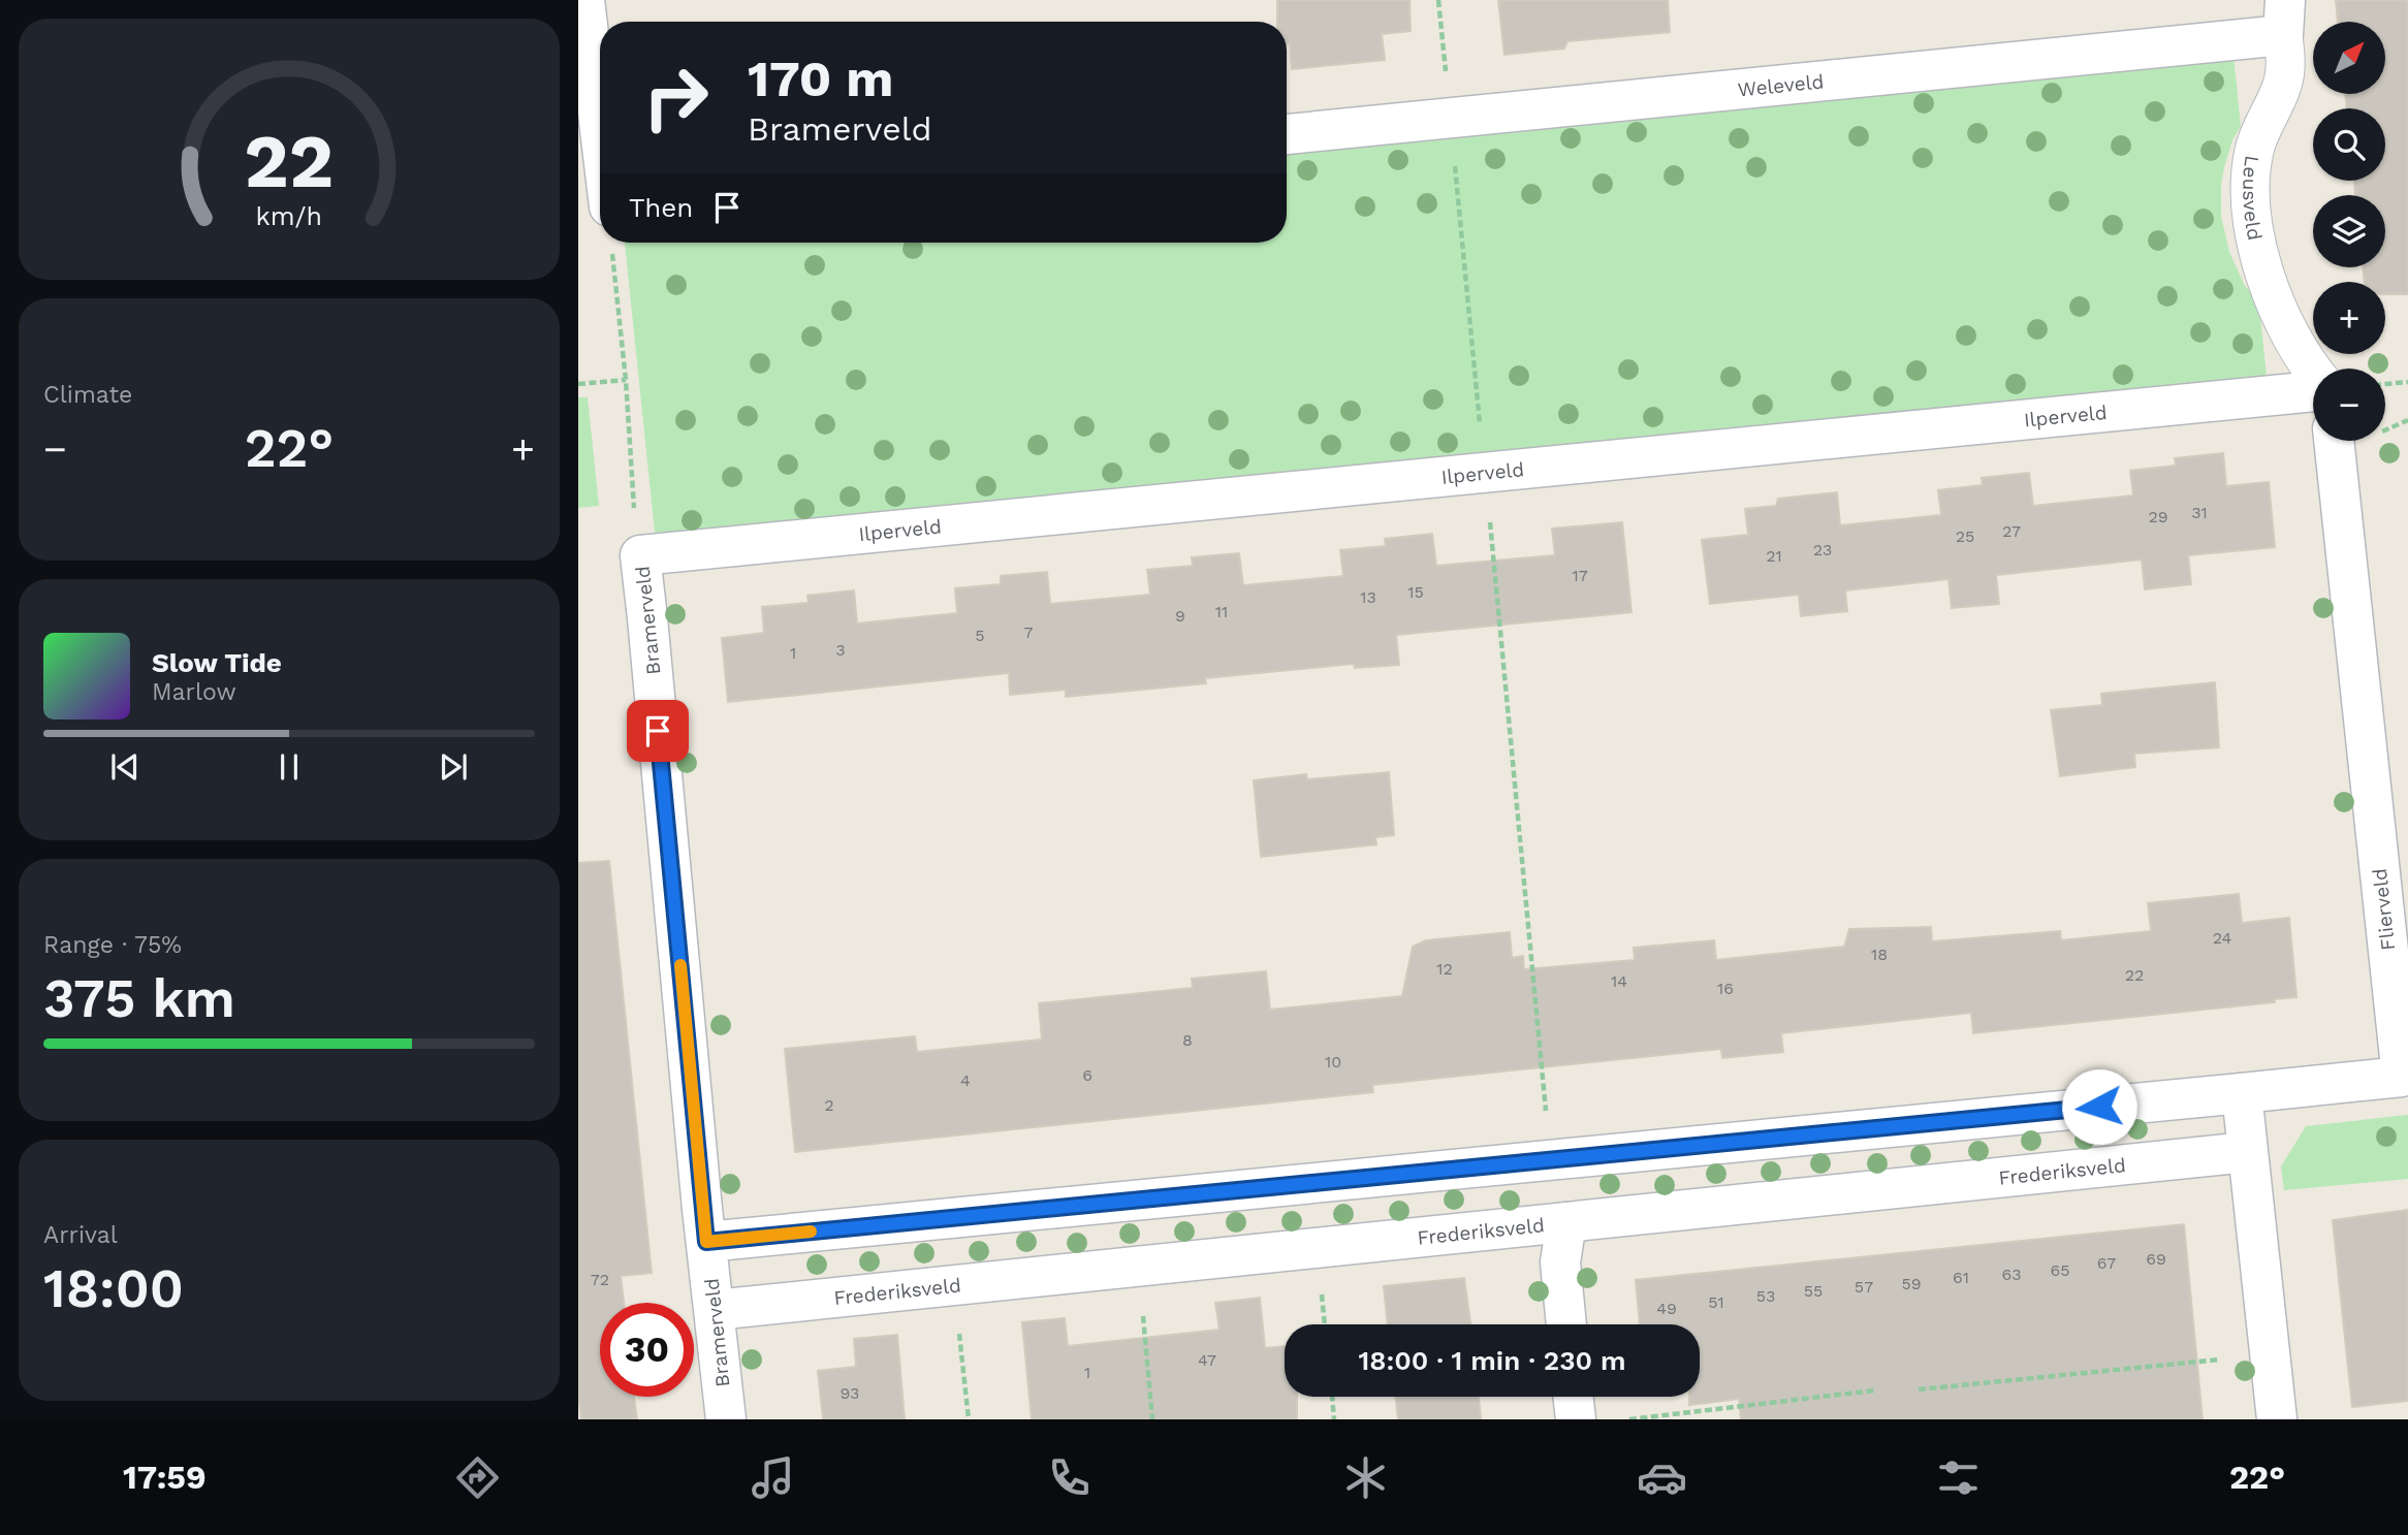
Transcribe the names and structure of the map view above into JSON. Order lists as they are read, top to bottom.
{
  "streets": {
    "street": [
      "Weleveld",
      "Leusveld",
      "Ilperveld",
      "Bramerveld",
      "Flierveld",
      "Frederiksveld"
    ]
  },
  "crossings": [
    ["Weleveld", "Leusveld"],
    ["Ilperveld", "Bramerveld"],
    ["Bramerveld", "Frederiksveld"]
  ],
  "house_numbers": [
    "31",
    "29",
    "27",
    "25",
    "23",
    "21",
    "17",
    "15",
    "13",
    "11",
    "9",
    "7",
    "5",
    "3",
    "1",
    "24",
    "18",
    "12",
    "22",
    "14",
    "16",
    "8",
    "10",
    "6",
    "4",
    "2",
    "69",
    "67",
    "65",
    "63",
    "61",
    "72",
    "59",
    "57",
    "55",
    "53",
    "51",
    "49",
    "47",
    "1",
    "93"
  ],
  "north": "top right",
  "page": {
    "map_buttons": ["+", "−"],
    "turn": ["170 m", "Bramerveld"],
    "then": "Then",
    "tile": [
      "Climate",
      ["Range · 75%", "375 km"],
      ["Arrival", "18:00"]
    ],
    "heat": ["−", "22°", "+"],
    "song": ["Slow Tide", "Marlow"],
    "limit": "30",
    "trip": "18:00 · 1 min · 230 m",
    "tabs": ["17:59", "22°"],
    "gauge": ["22", "km/h"]
  }
}
